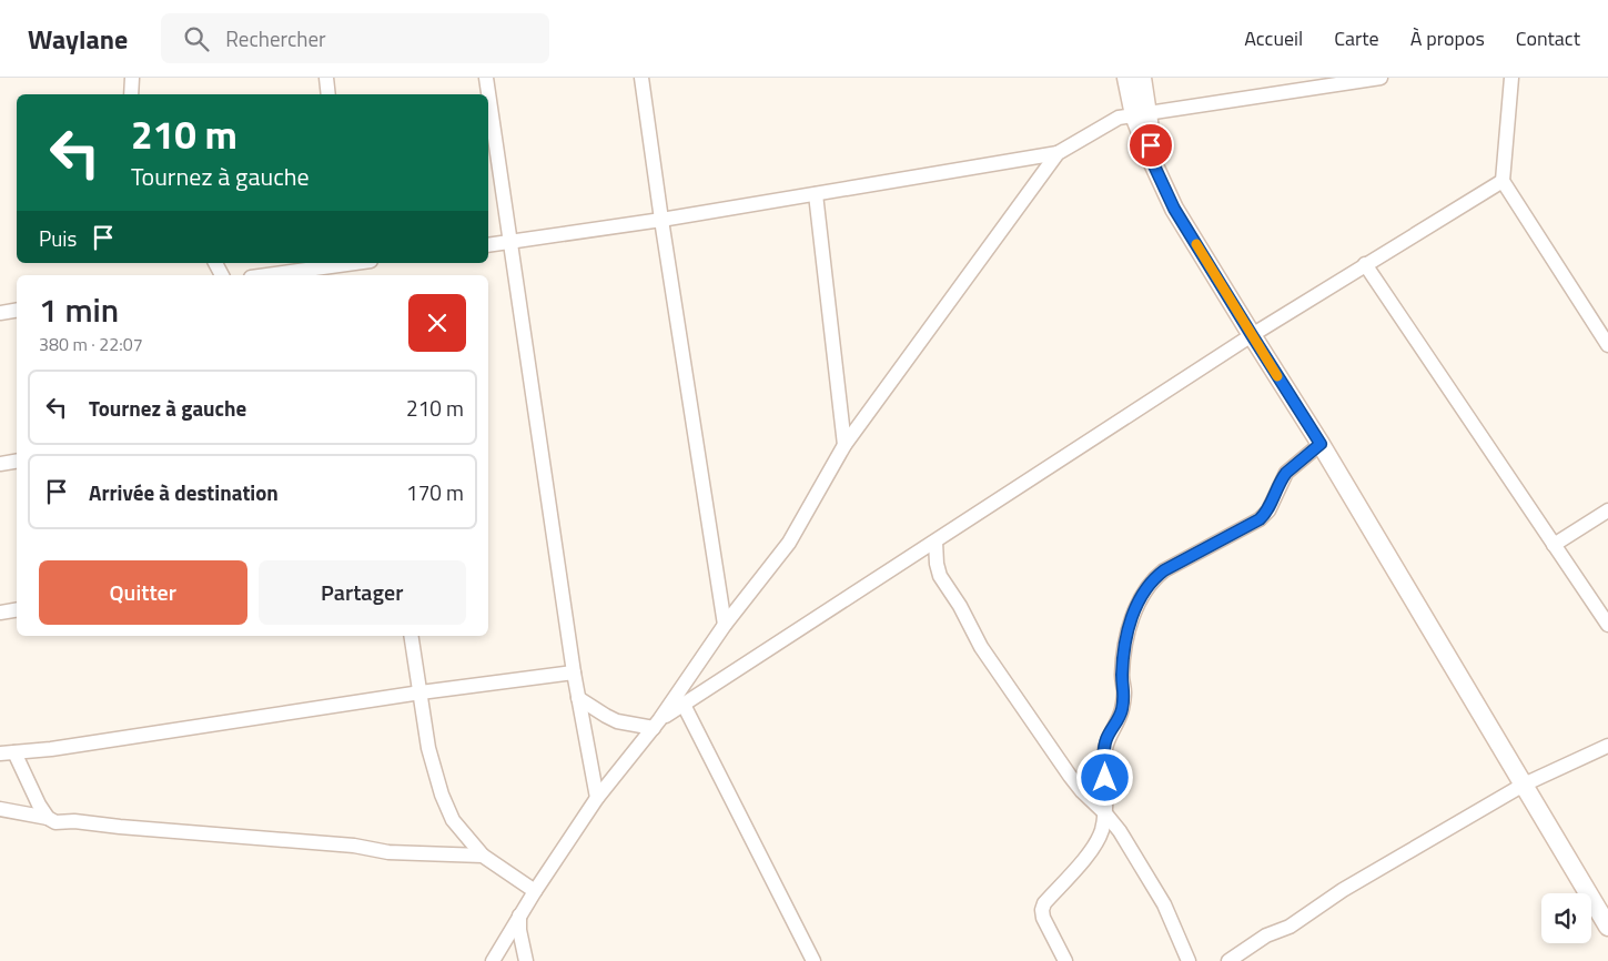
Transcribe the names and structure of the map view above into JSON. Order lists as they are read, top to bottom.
{
  "page": {
    "header": "Waylane",
    "search": "Rechercher",
    "nav": [
      "Accueil",
      "Carte",
      "À propos",
      "Contact"
    ],
    "turn": ["210 m", "Tournez à gauche"],
    "then": "Puis",
    "heading": ["1 min", "380 m · 22:07"],
    "list": [
      {
        "name": "Tournez à gauche",
        "value": "210 m"
      },
      {
        "name": "Arrivée à destination",
        "value": "170 m"
      }
    ],
    "buttons": ["Quitter", "Partager"]
  }
}
